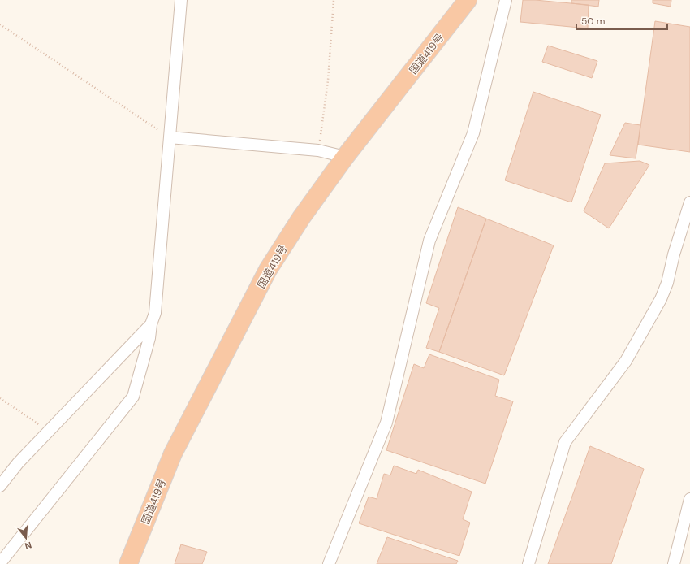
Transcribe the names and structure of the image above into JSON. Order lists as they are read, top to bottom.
{
  "streets": {
    "highway": ["国道419号"]
  },
  "scale_bar": "50 m",
  "north": "bottom"
}
